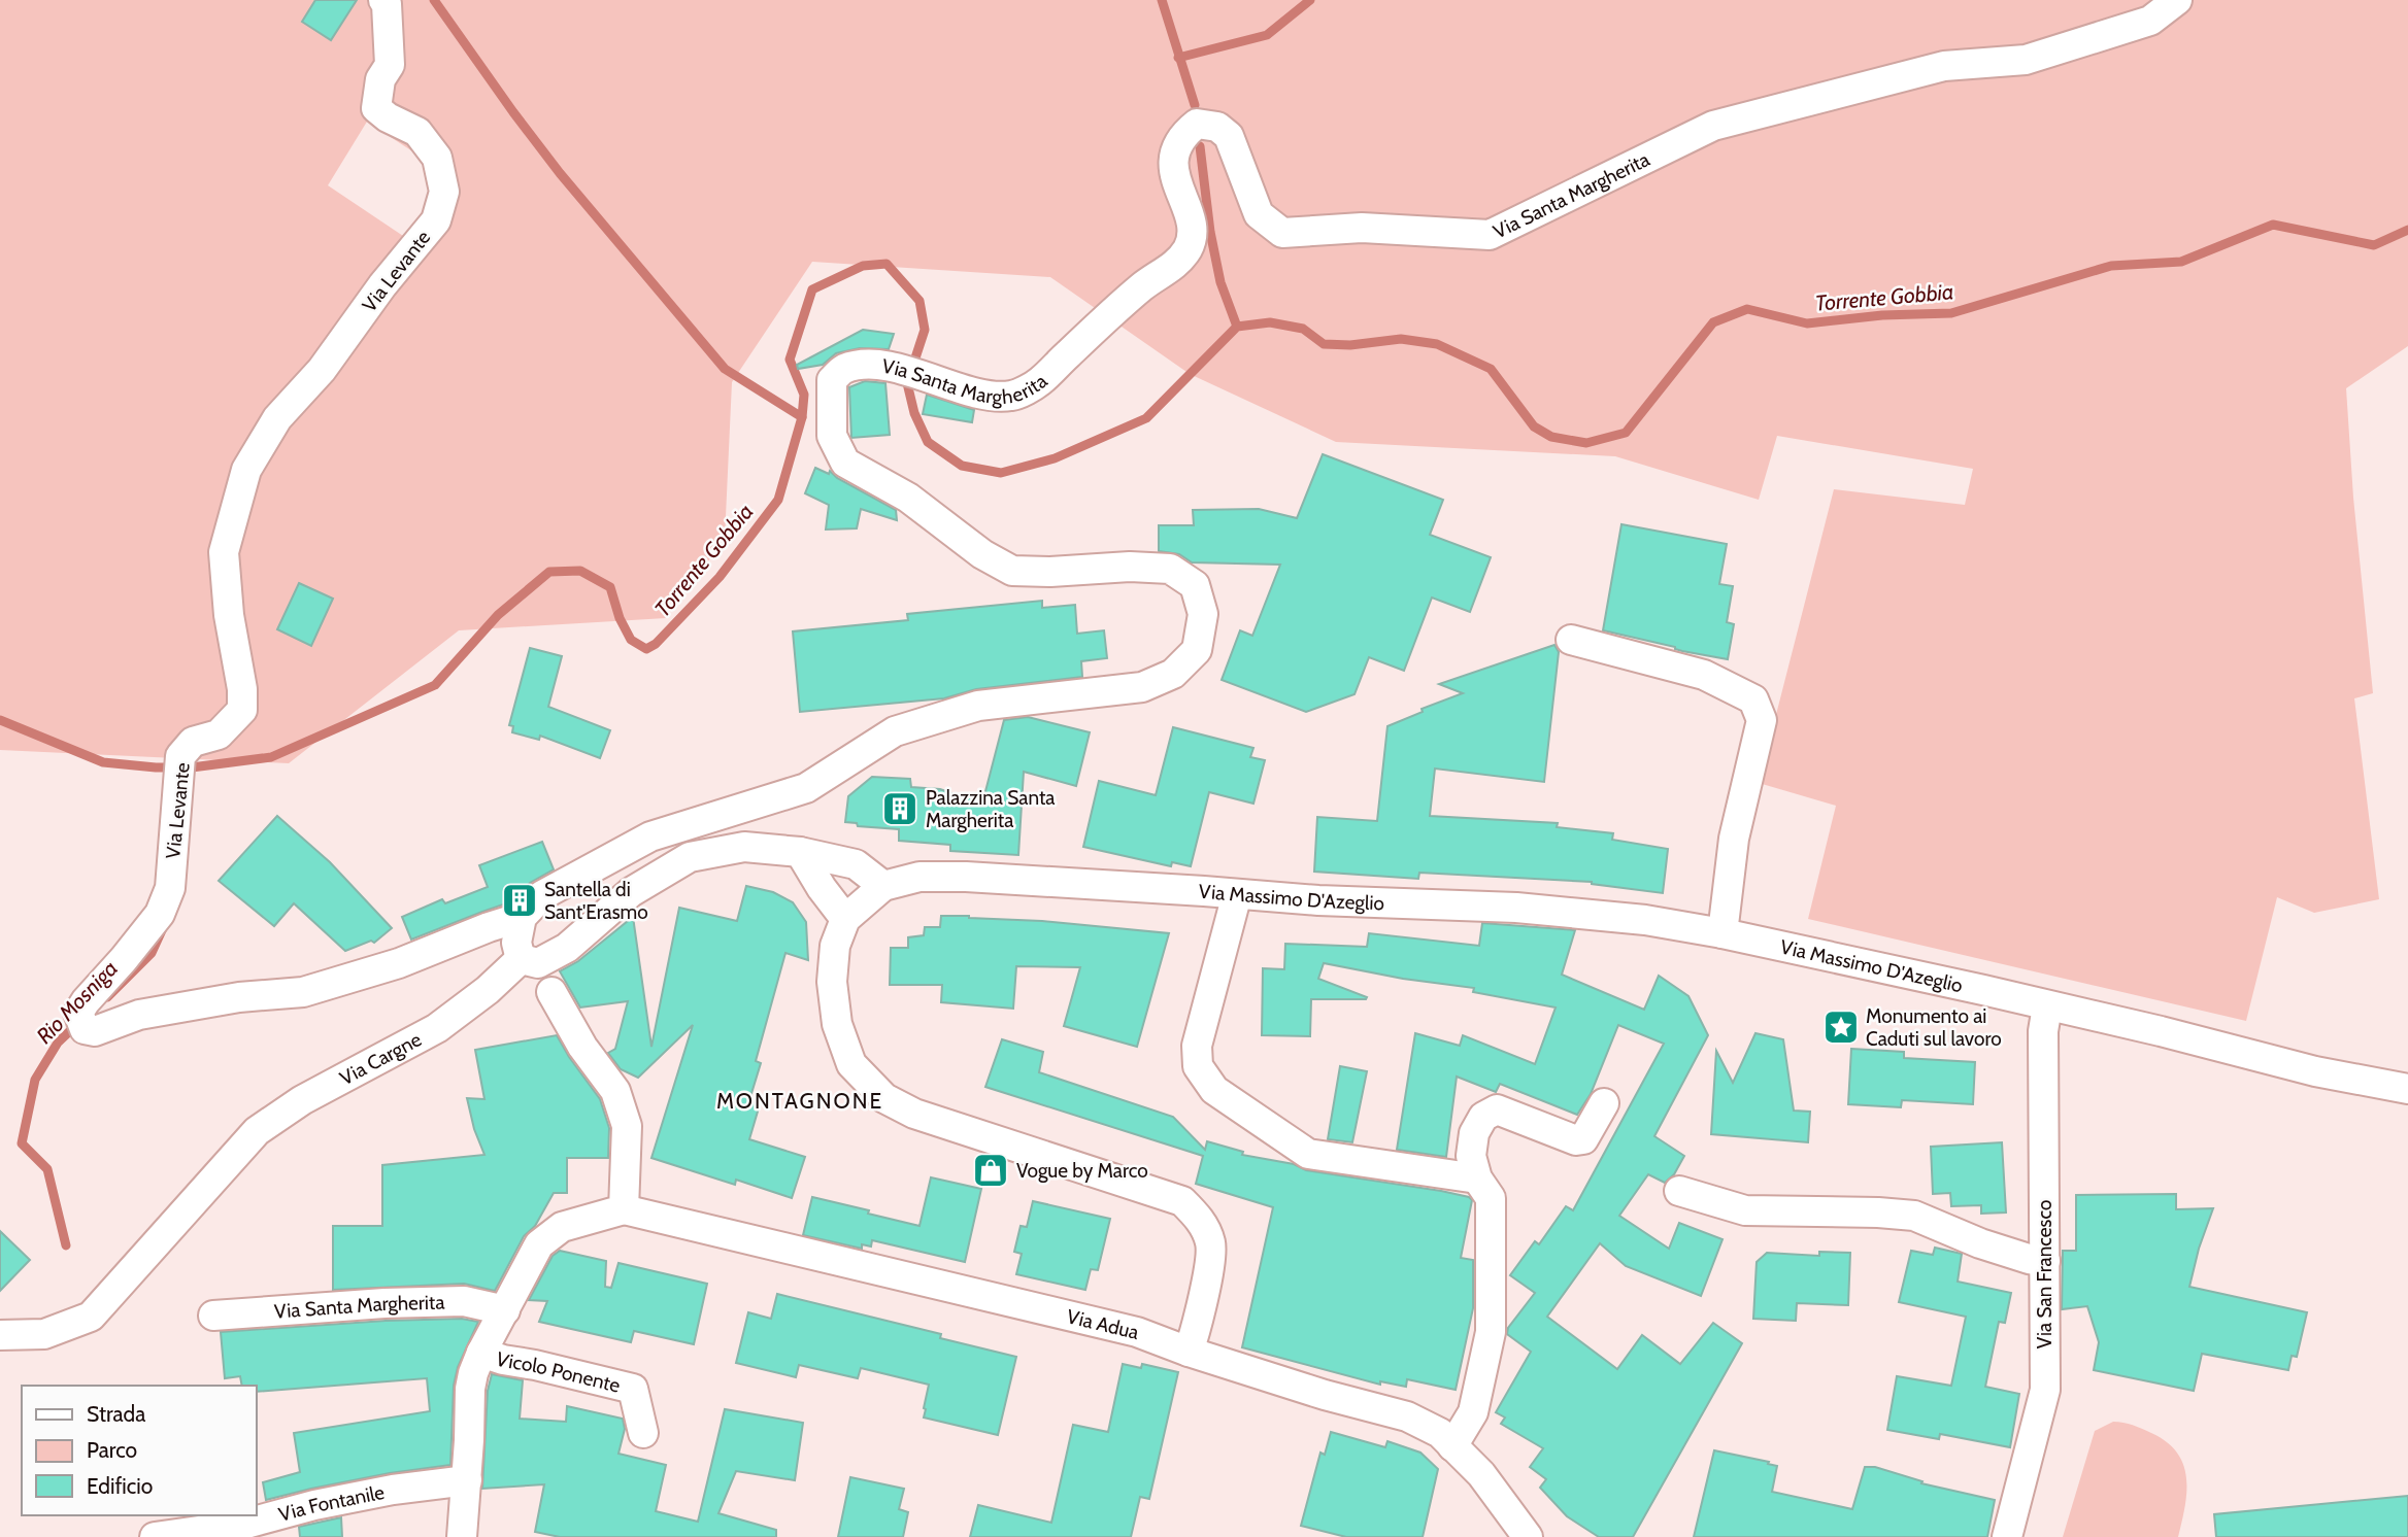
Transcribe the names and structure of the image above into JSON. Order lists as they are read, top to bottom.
{
  "streets": {
    "street": [
      "Via Santa Margherita",
      "Via Levante",
      "Via Massimo D'Azeglio",
      "Via Cargne",
      "Via San Francesco",
      "Via Adua",
      "Vicolo Ponente",
      "Via Fontanile"
    ]
  },
  "crossings": [
    ["Via Santa Margherita", "Via Levante"],
    ["Via Massimo D'Azeglio", "Via San Francesco"]
  ],
  "districts": ["MONTAGNONE"],
  "water": ["Torrente Gobbia", "Rio Mosniga"],
  "places": {
    "building": ["Palazzina Santa Margherita", "Santella di Sant'Erasmo"],
    "place": ["Monumento ai Caduti sul lavoro"],
    "shop": ["Vogue by Marco"]
  },
  "legend": ["Strada", "Parco", "Edificio"]
}
